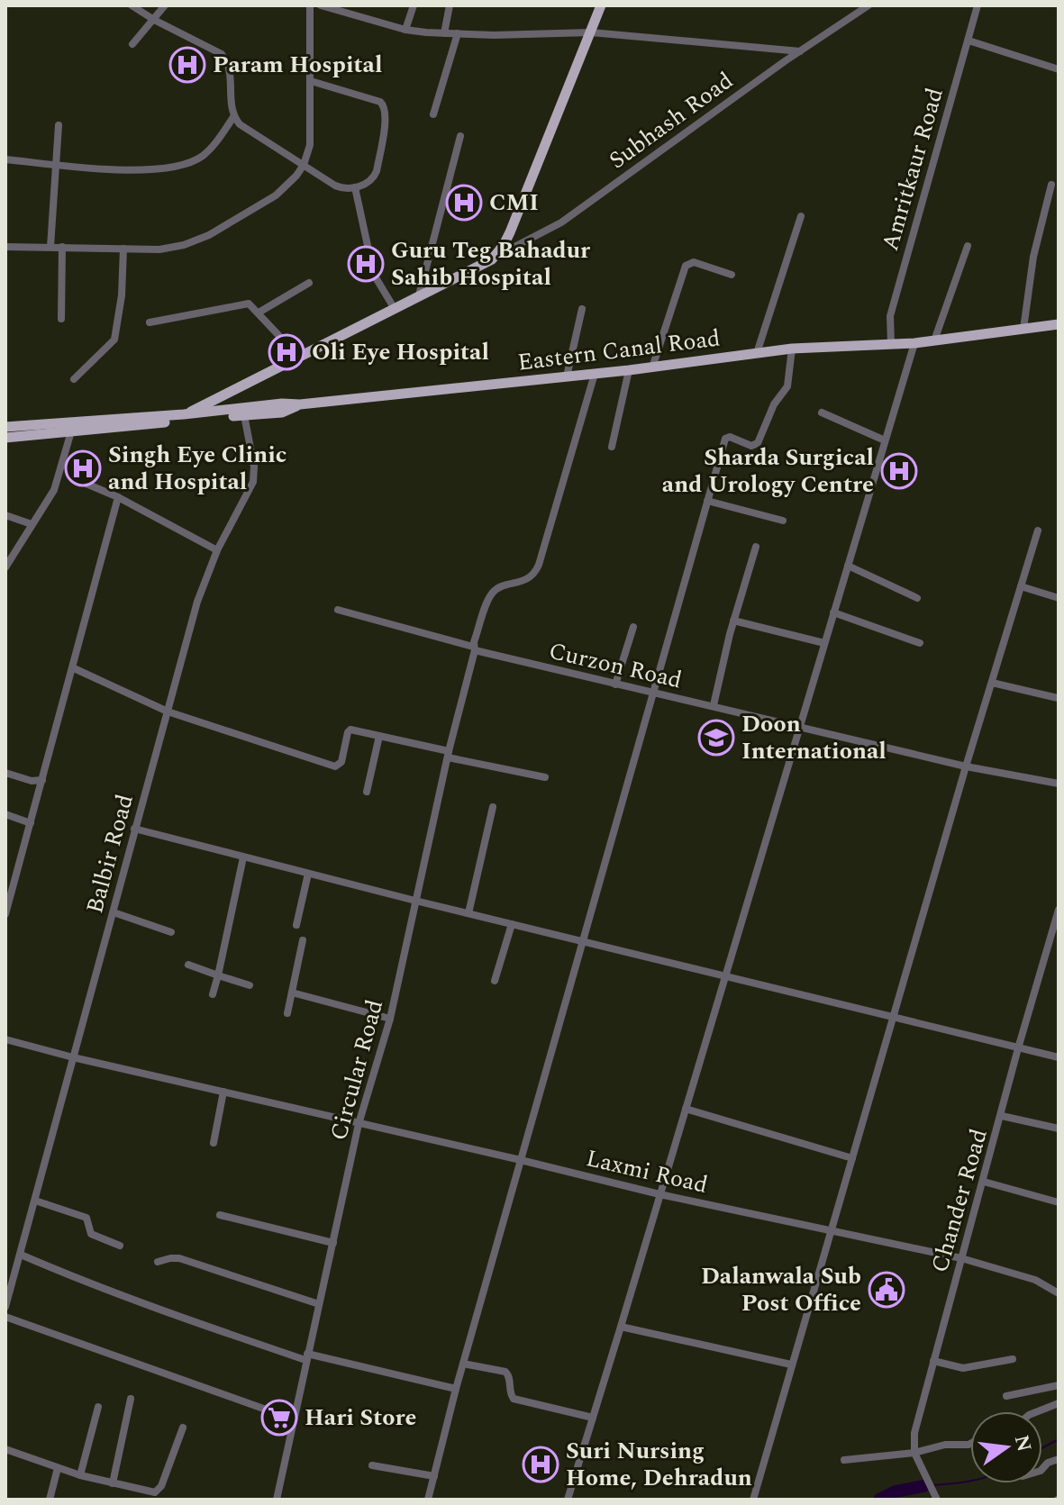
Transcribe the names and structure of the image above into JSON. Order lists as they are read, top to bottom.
{
  "streets": {
    "main road": ["Eastern Canal Road"],
    "street": [
      "Subhash Road",
      "Amritkaur Road",
      "Curzon Road",
      "Balbir Road",
      "Circular Road",
      "Laxmi Road",
      "Chander Road"
    ]
  },
  "crossings": [
    ["Amritkaur Road", "Eastern Canal Road"],
    ["Curzon Road", "Circular Road"],
    ["Balbir Road", "Laxmi Road"],
    ["Circular Road", "Laxmi Road"],
    ["Laxmi Road", "Chander Road"]
  ],
  "places": {
    "hospital": [
      "Param Hospital",
      "CMI",
      "Guru Teg Bahadur Sahib Hospital",
      "Oli Eye Hospital",
      "Singh Eye Clinic and Hospital",
      "Sharda Surgical and Urology Centre",
      "Suri Nursing Home, Dehradun"
    ],
    "school or university": ["Doon International"],
    "public building": ["Dalanwala Sub Post Office"],
    "supermarket": ["Hari Store"]
  },
  "north": "right"
}
